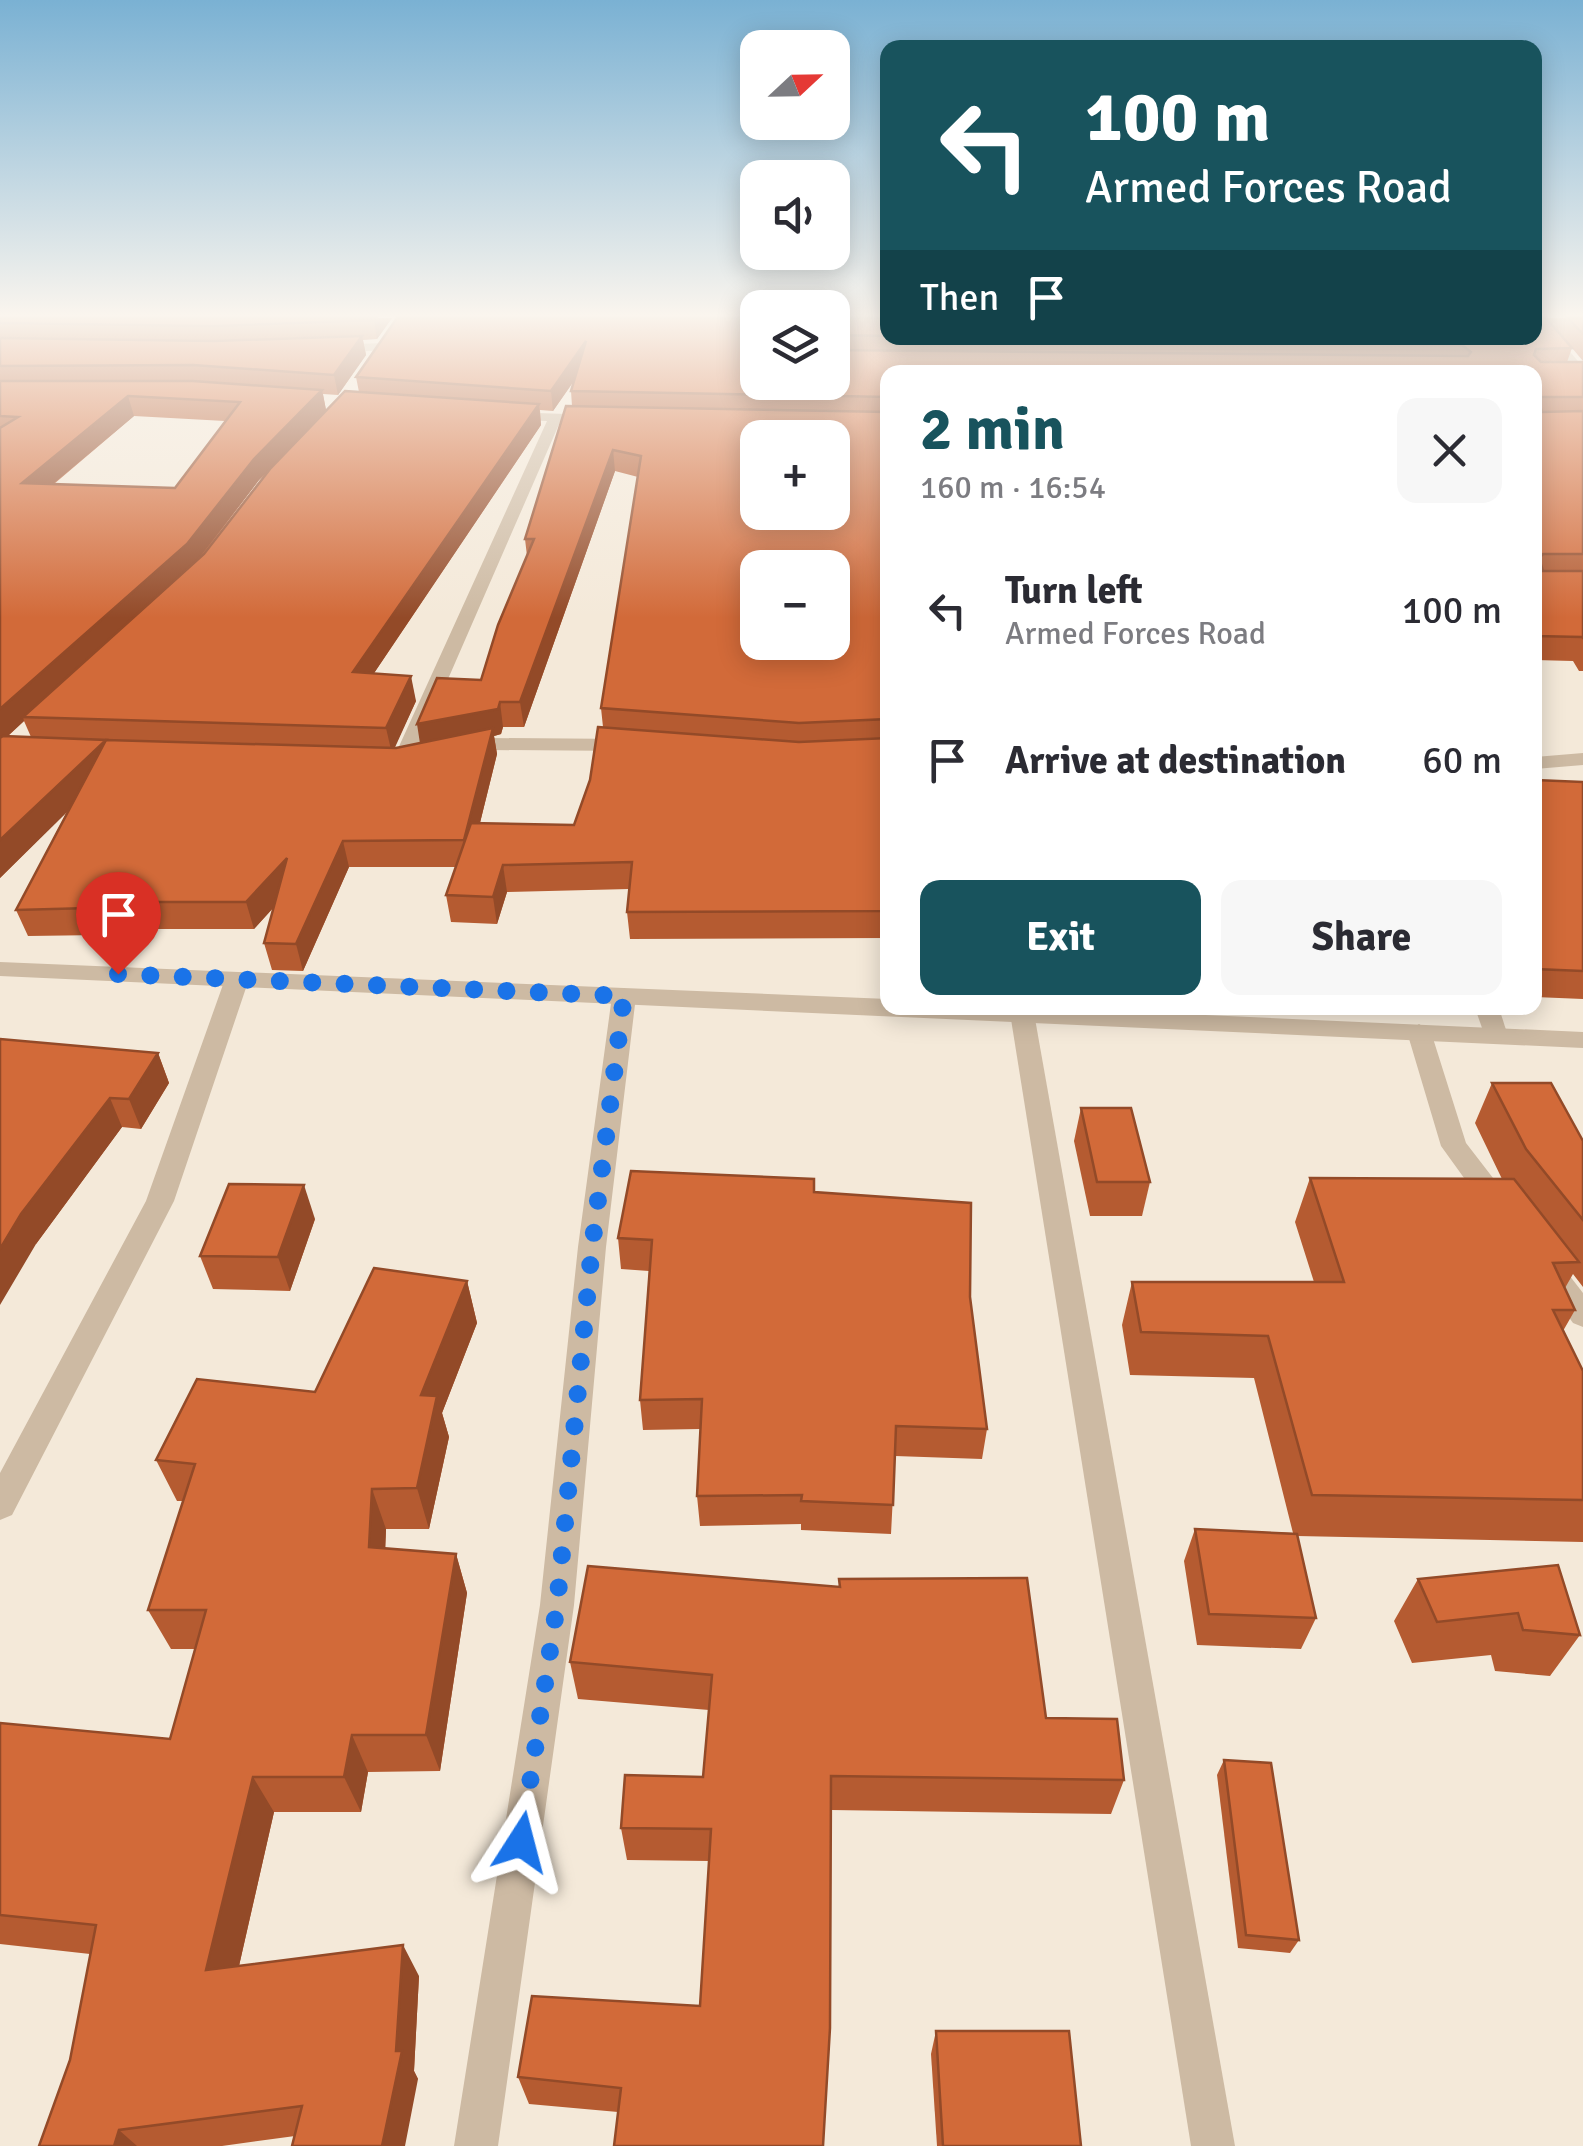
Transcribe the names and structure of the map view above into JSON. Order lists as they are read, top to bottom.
{
  "north": "right",
  "page": {
    "map_buttons": ["+", "−"],
    "turn": ["100 m", "Armed Forces Road"],
    "then": "Then",
    "heading": ["2 min", "160 m · 16:54"],
    "list": [
      {
        "name": "Turn left",
        "note": "Armed Forces Road",
        "value": "100 m"
      },
      {
        "name": "Arrive at destination",
        "value": "60 m"
      }
    ],
    "buttons": ["Exit", "Share"]
  }
}
